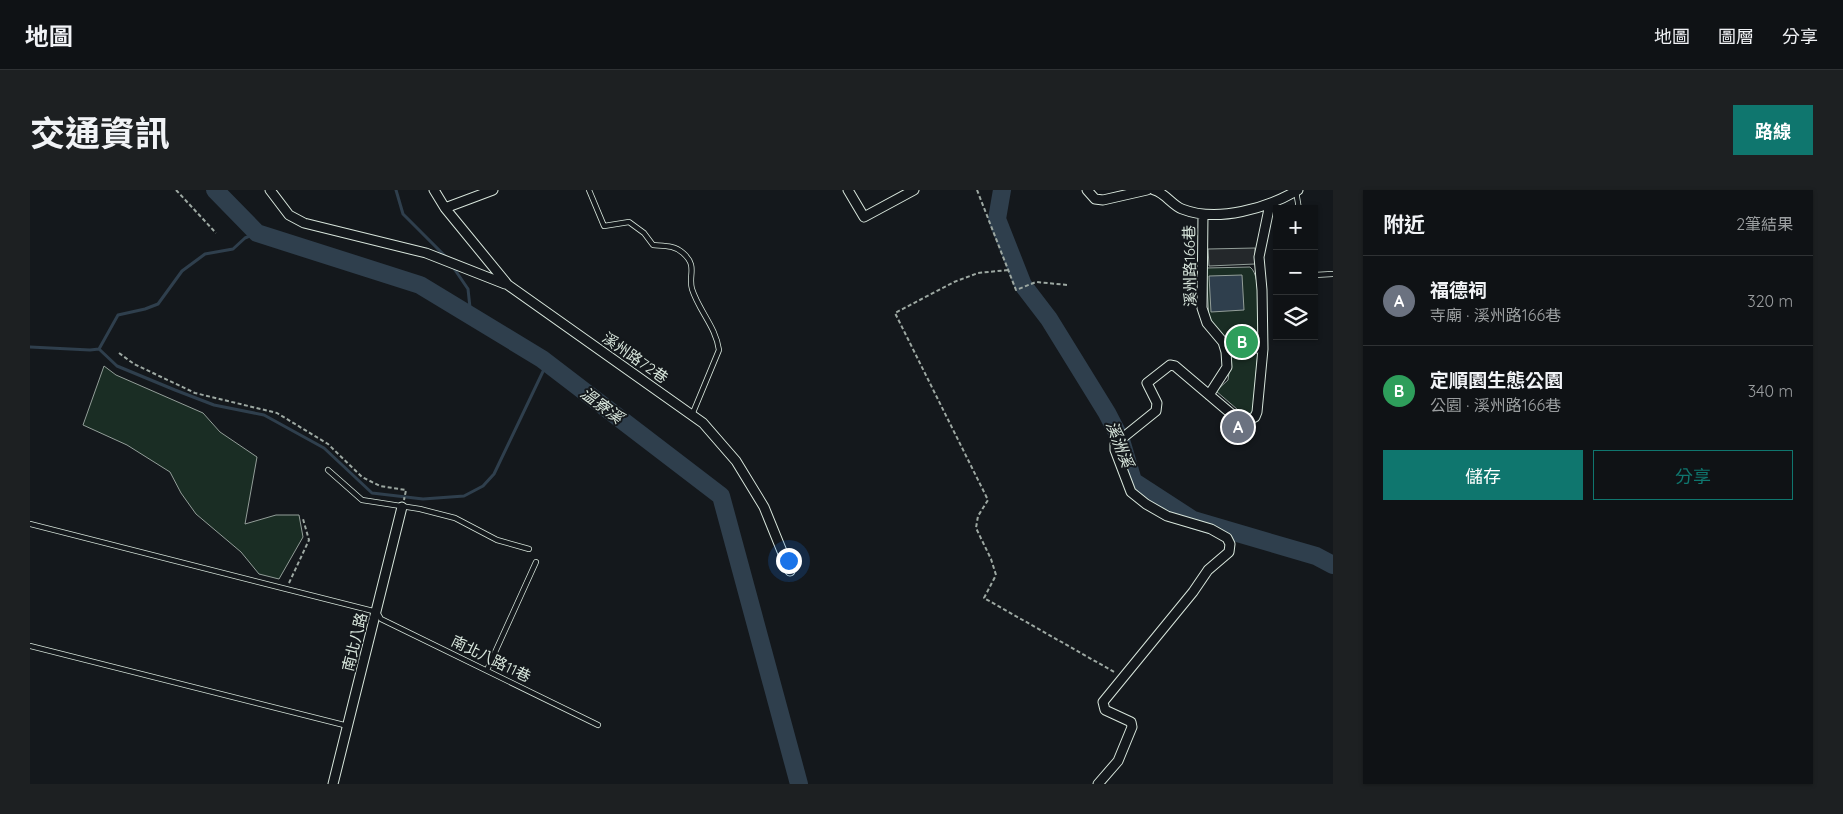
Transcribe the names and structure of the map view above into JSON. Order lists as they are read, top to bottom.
{
  "streets": {
    "street": ["溪州路166巷", "溪州路72巷", "南北八路"],
    "lane": ["南北八路11巷"]
  },
  "crossings": [
    ["南北八路", "南北八路11巷"]
  ],
  "water": ["溫寮溪", "溪洲溪"],
  "page": {
    "header": "地圖",
    "nav": ["地圖", "圖層", "分享"],
    "title": "交通資訊",
    "buttons": [
      "路線",
      ["儲存", "分享"]
    ],
    "heading": ["附近", "2筆結果"],
    "map_buttons": ["+", "−"],
    "list": [
      {
        "mark": "A",
        "name": "福德祠",
        "note": "寺廟 · 溪州路166巷",
        "value": "320 m"
      },
      {
        "mark": "B",
        "name": "定順園生態公園",
        "note": "公園 · 溪州路166巷",
        "value": "340 m"
      }
    ],
    "pins": ["B", "A"]
  }
}
